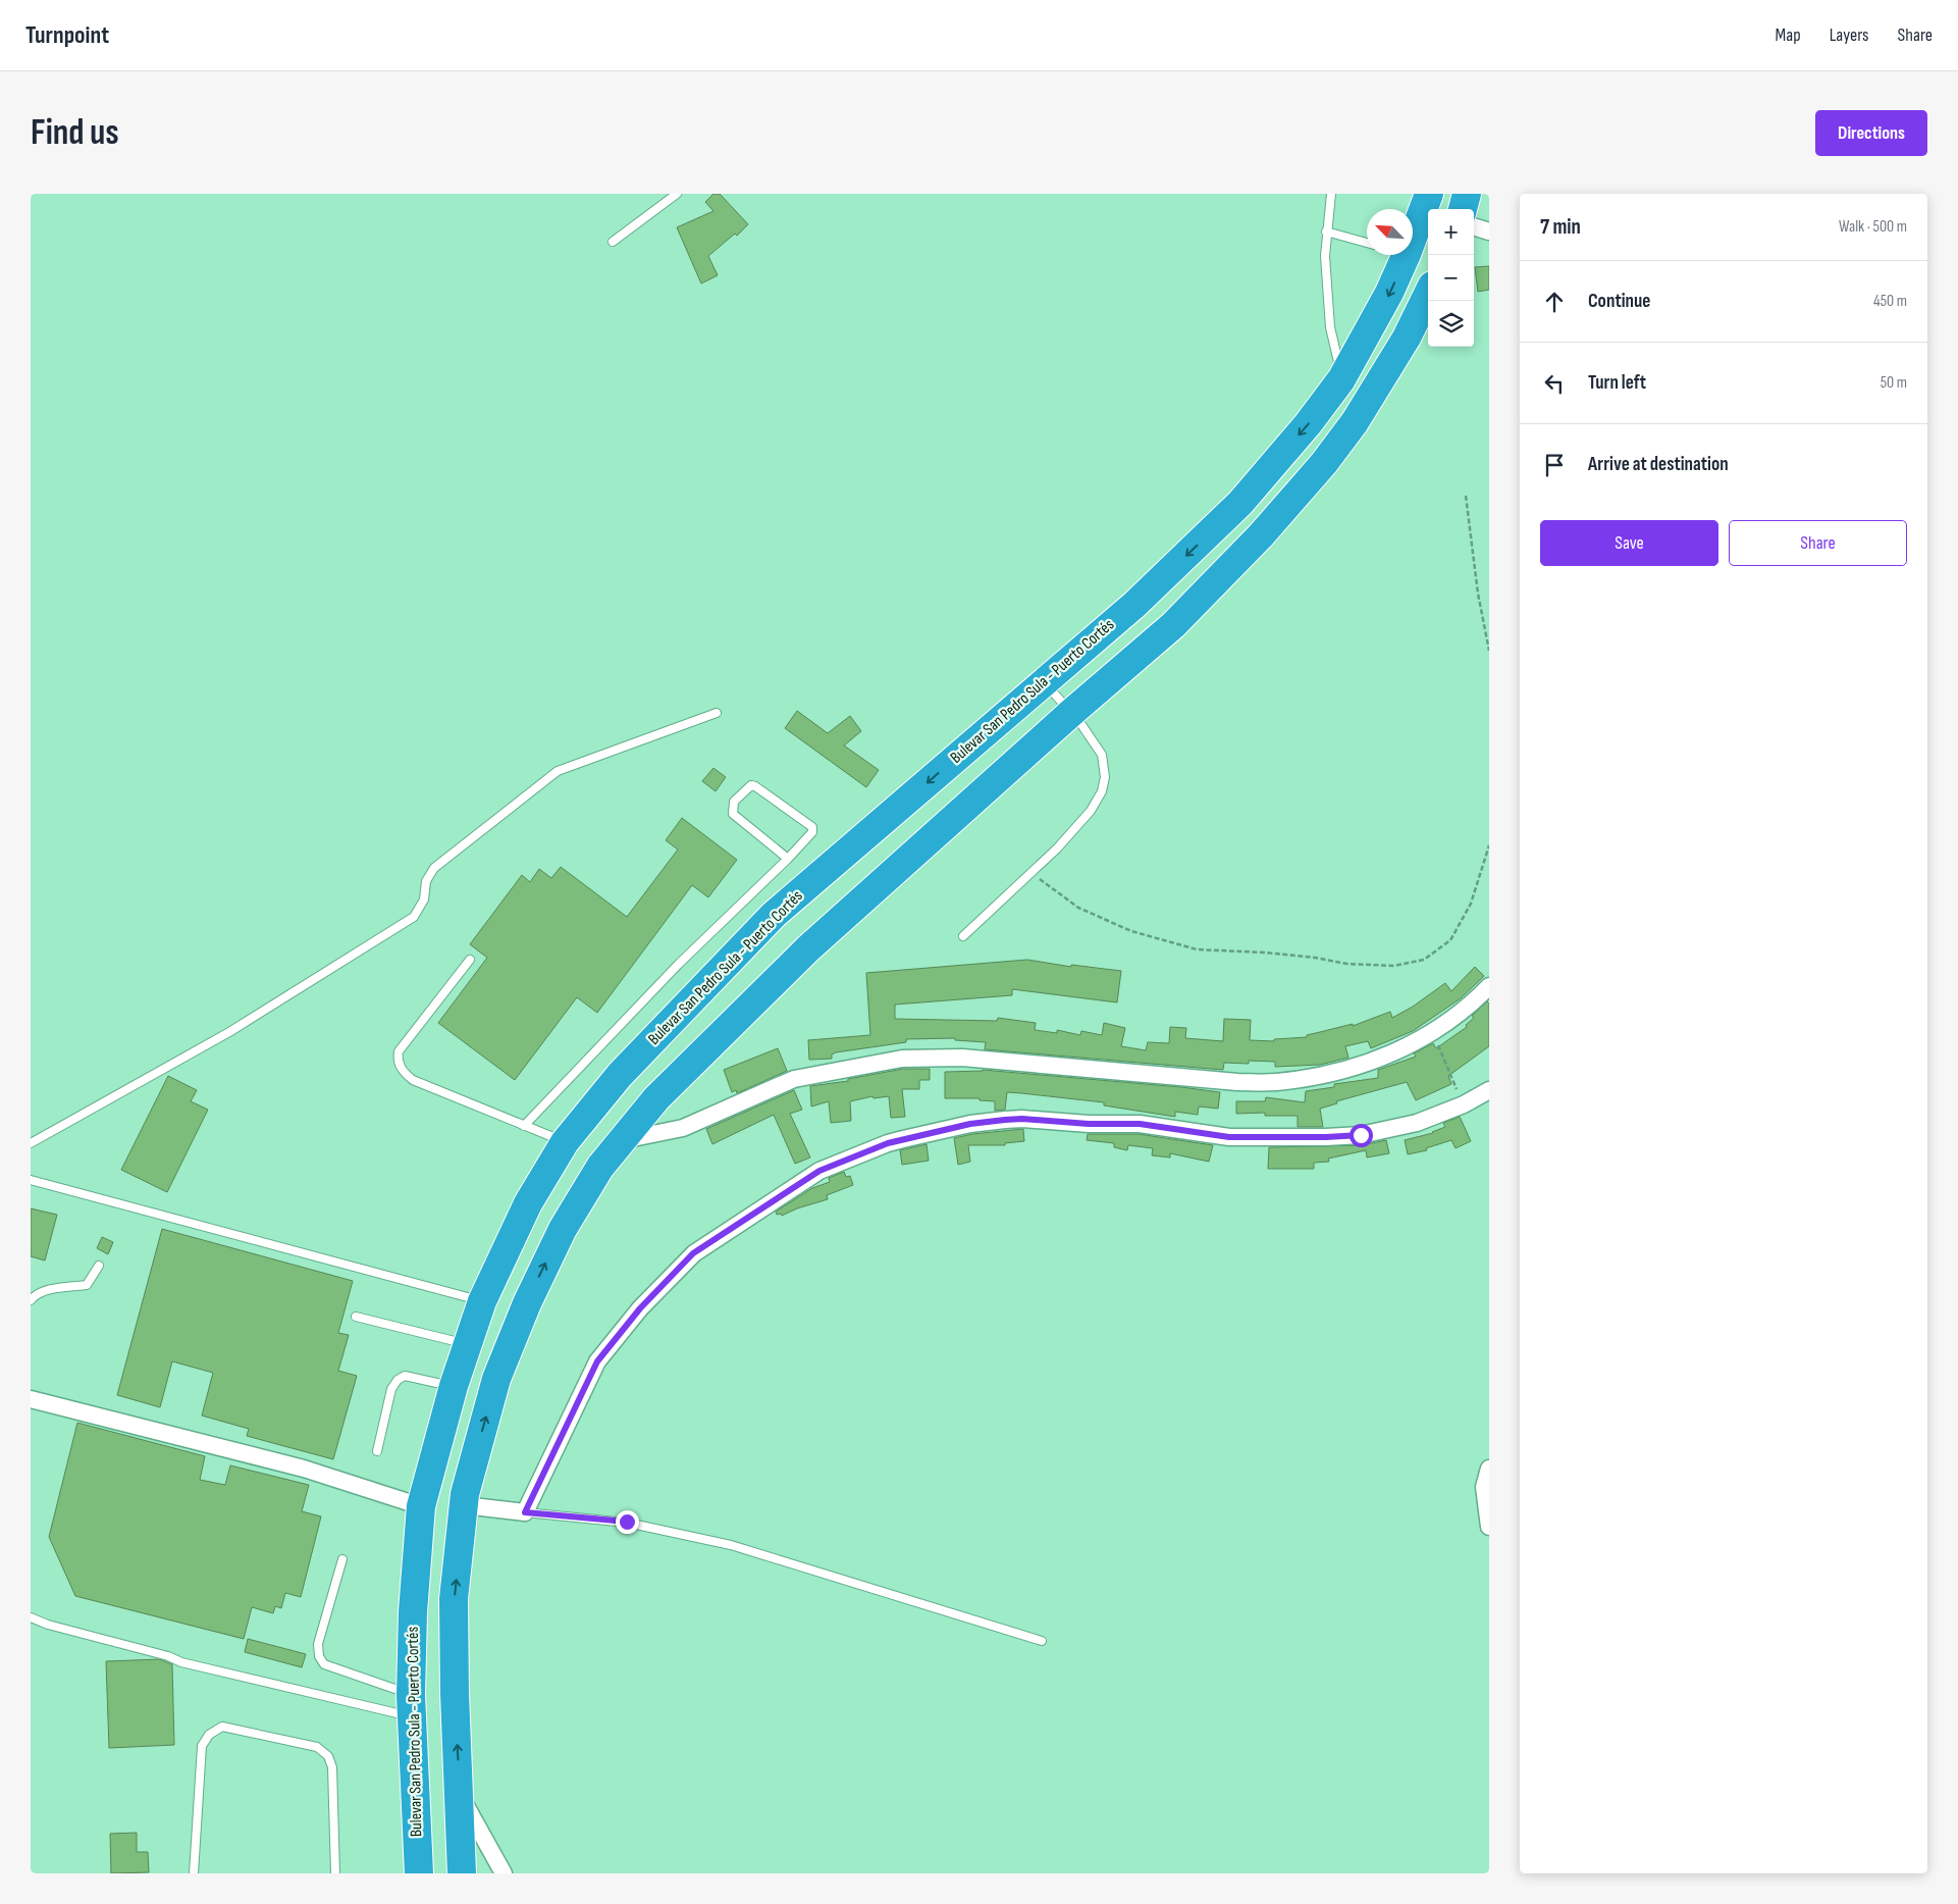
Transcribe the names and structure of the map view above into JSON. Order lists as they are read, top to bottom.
{
  "streets": {
    "highway": ["Bulevar San Pedro Sula - Puerto Cortés"]
  },
  "north": "top left",
  "page": {
    "header": "Turnpoint",
    "nav": ["Map", "Layers", "Share"],
    "buttons": [
      "Directions",
      ["Save", "Share"]
    ],
    "title": "Find us",
    "heading": ["7 min", "Walk · 500 m"],
    "map_buttons": ["+", "−"],
    "list": [
      ["Continue", "450 m"],
      ["Turn left", "50 m"],
      "Arrive at destination"
    ]
  }
}
